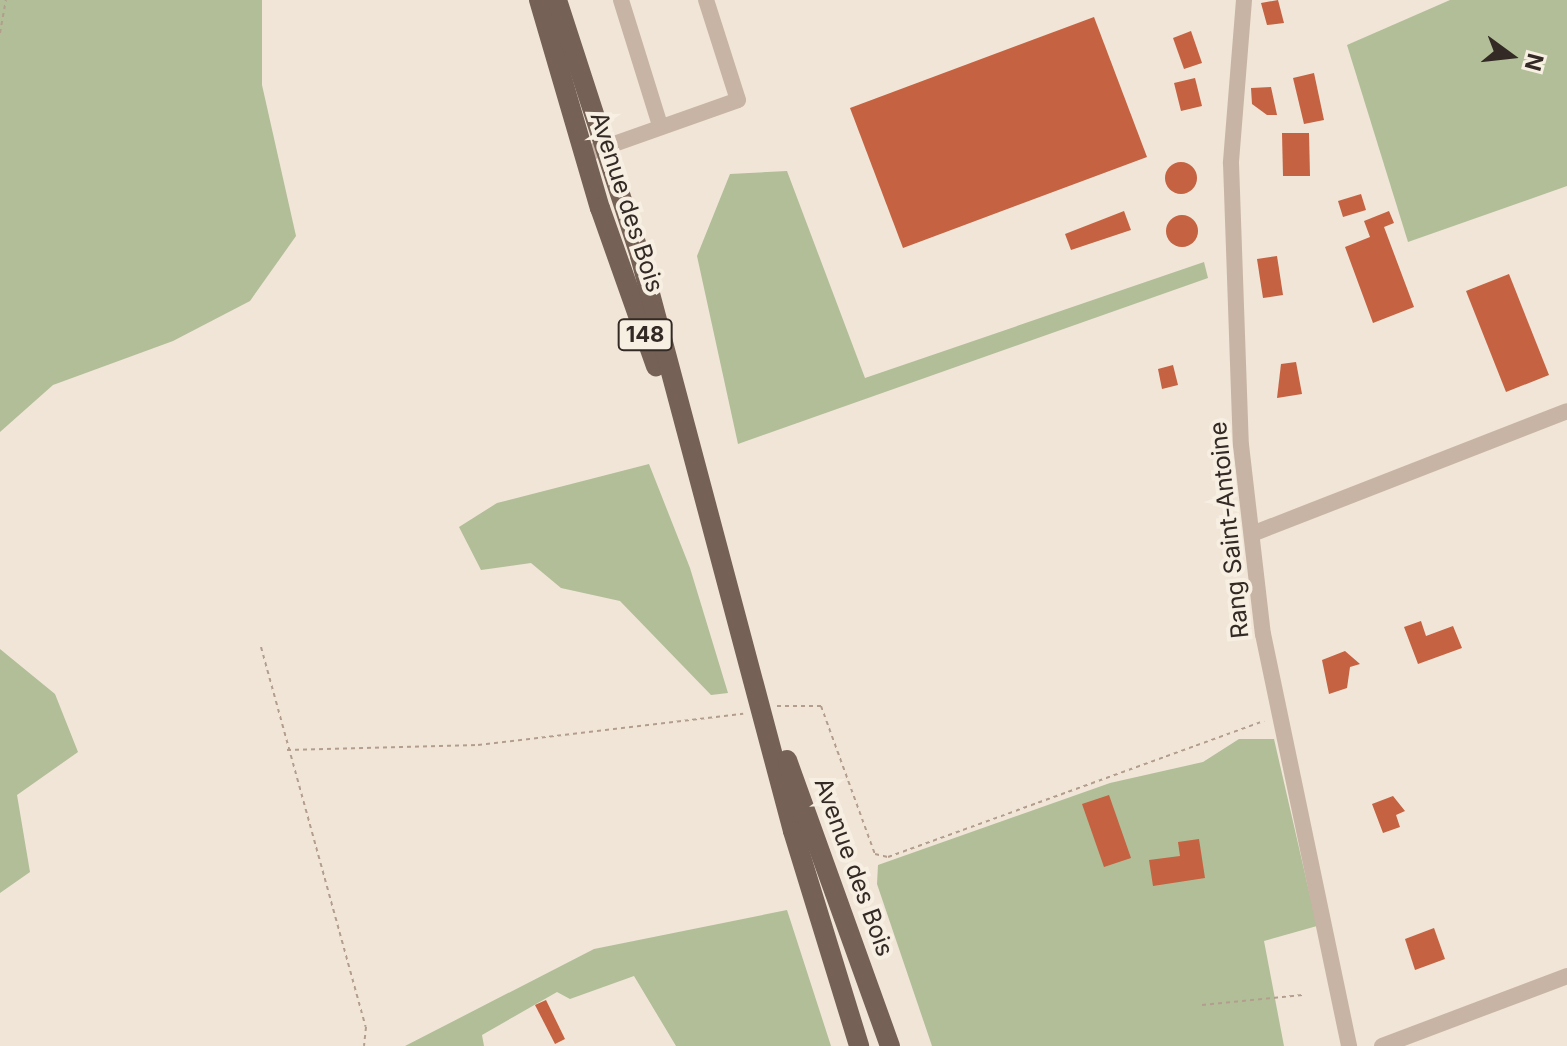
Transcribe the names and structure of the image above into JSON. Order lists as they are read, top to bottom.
{
  "streets": {
    "main road": ["Avenue des Bois", "148"],
    "street": ["Rang Saint-Antoine"]
  },
  "north": "right"
}
